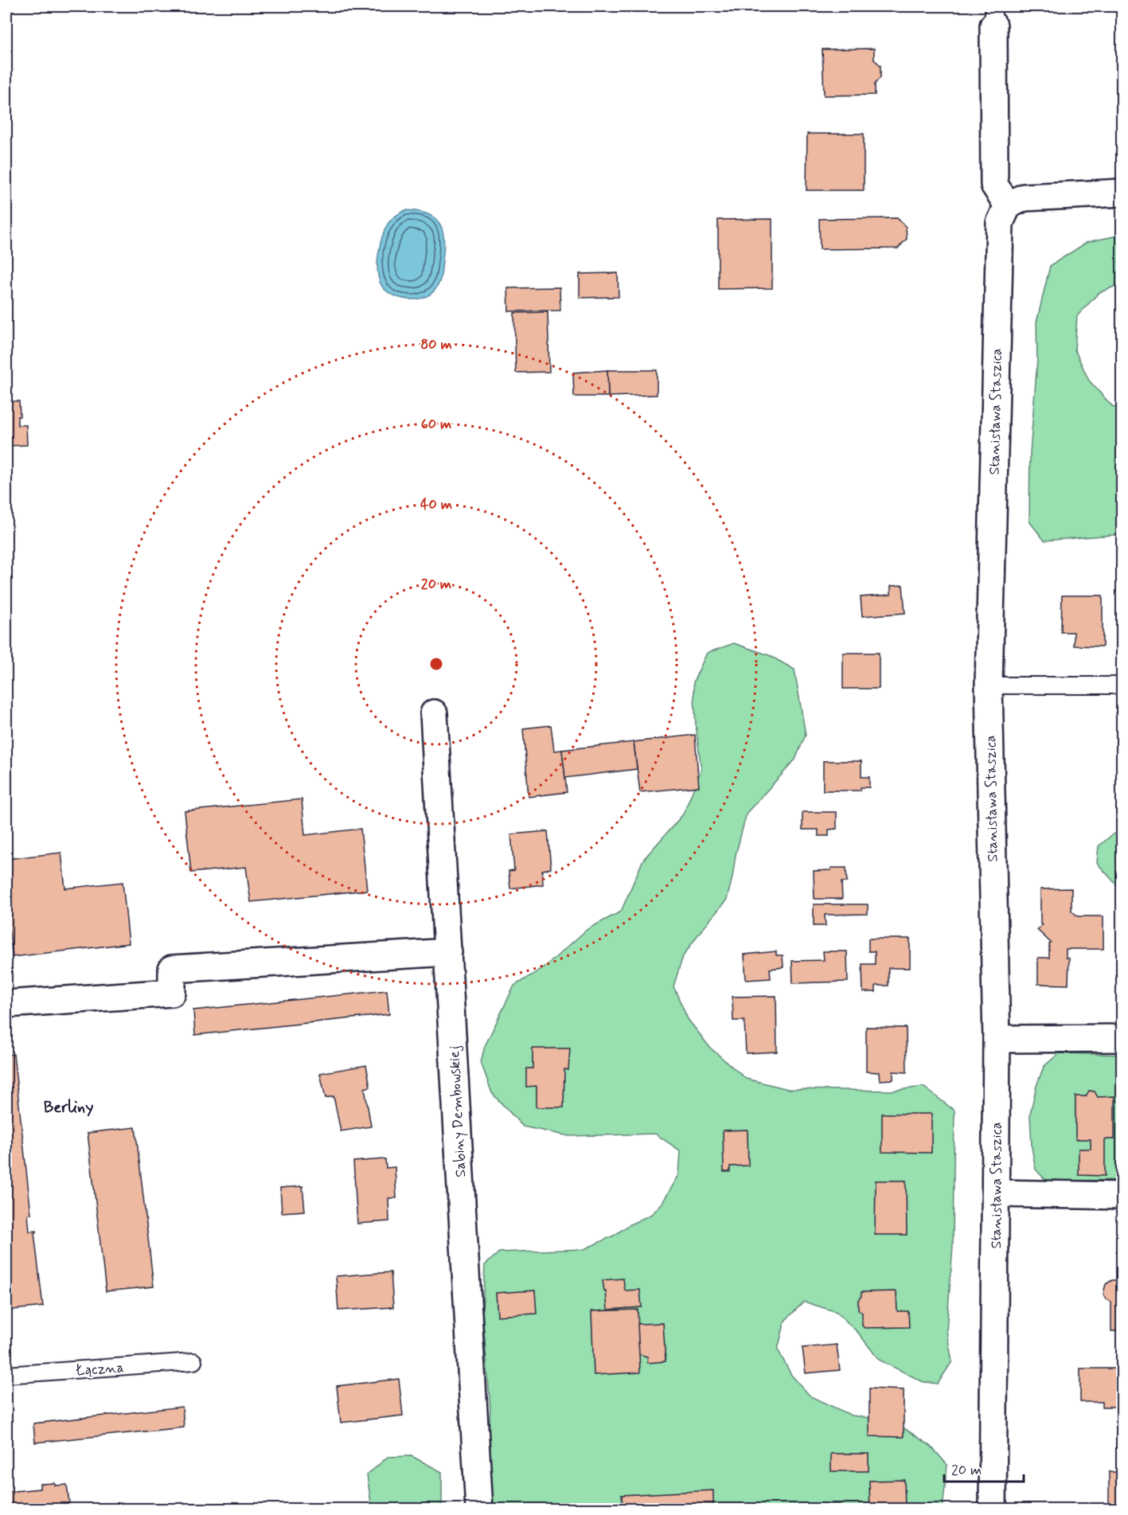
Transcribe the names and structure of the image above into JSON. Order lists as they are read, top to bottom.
{
  "streets": {
    "street": ["Stanisława Staszica", "Sabiny Dembowskiej"],
    "lane": ["Łączna"]
  },
  "districts": ["Berliny"],
  "scale_bar": "20 m",
  "rings": [
    "80 m",
    "60 m",
    "40 m",
    "20 m"
  ]
}
